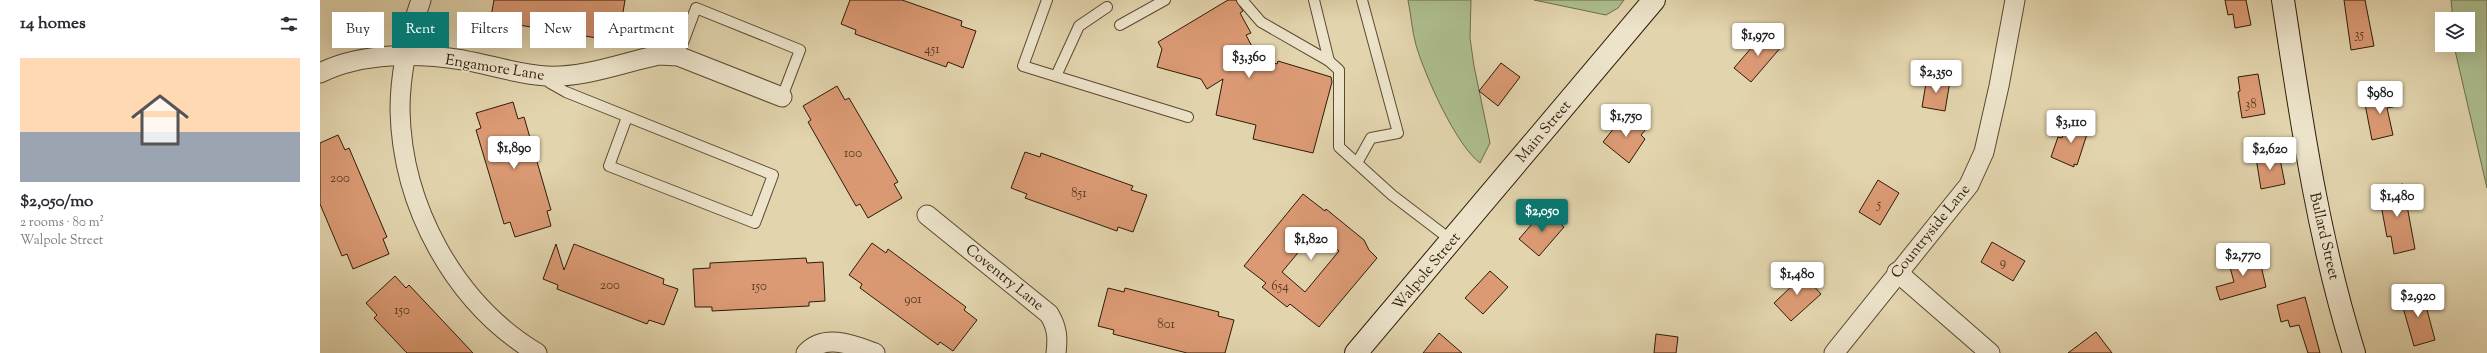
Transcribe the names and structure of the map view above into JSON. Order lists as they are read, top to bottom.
{
  "streets": {
    "main road": ["Main Street", "Bullard Street", "Walpole Street"],
    "street": ["Engamore Lane", "Countryside Lane", "Coventry Lane"]
  },
  "crossings": [
    ["Main Street", "Walpole Street"]
  ],
  "house_numbers": [
    "35",
    "451",
    "38",
    "100",
    "200",
    "851",
    "5",
    "9",
    "200",
    "150",
    "654",
    "901",
    "150",
    "801"
  ],
  "page": {
    "heading": "14 homes",
    "chip": [
      "Buy",
      "Rent",
      "Filters",
      "New",
      "Apartment"
    ],
    "price": [
      "$1,970",
      "$3,360",
      "$2,350",
      "$980",
      "$1,750",
      "$3,110",
      "$1,890",
      "$2,620",
      "$1,480",
      "$2,050",
      "$1,820",
      "$2,770",
      "$1,480",
      "$2,920"
    ],
    "list": [
      {
        "name": "$2,050/mo",
        "note": "2 rooms · 80 m² · Walpole Street"
      }
    ]
  }
}
